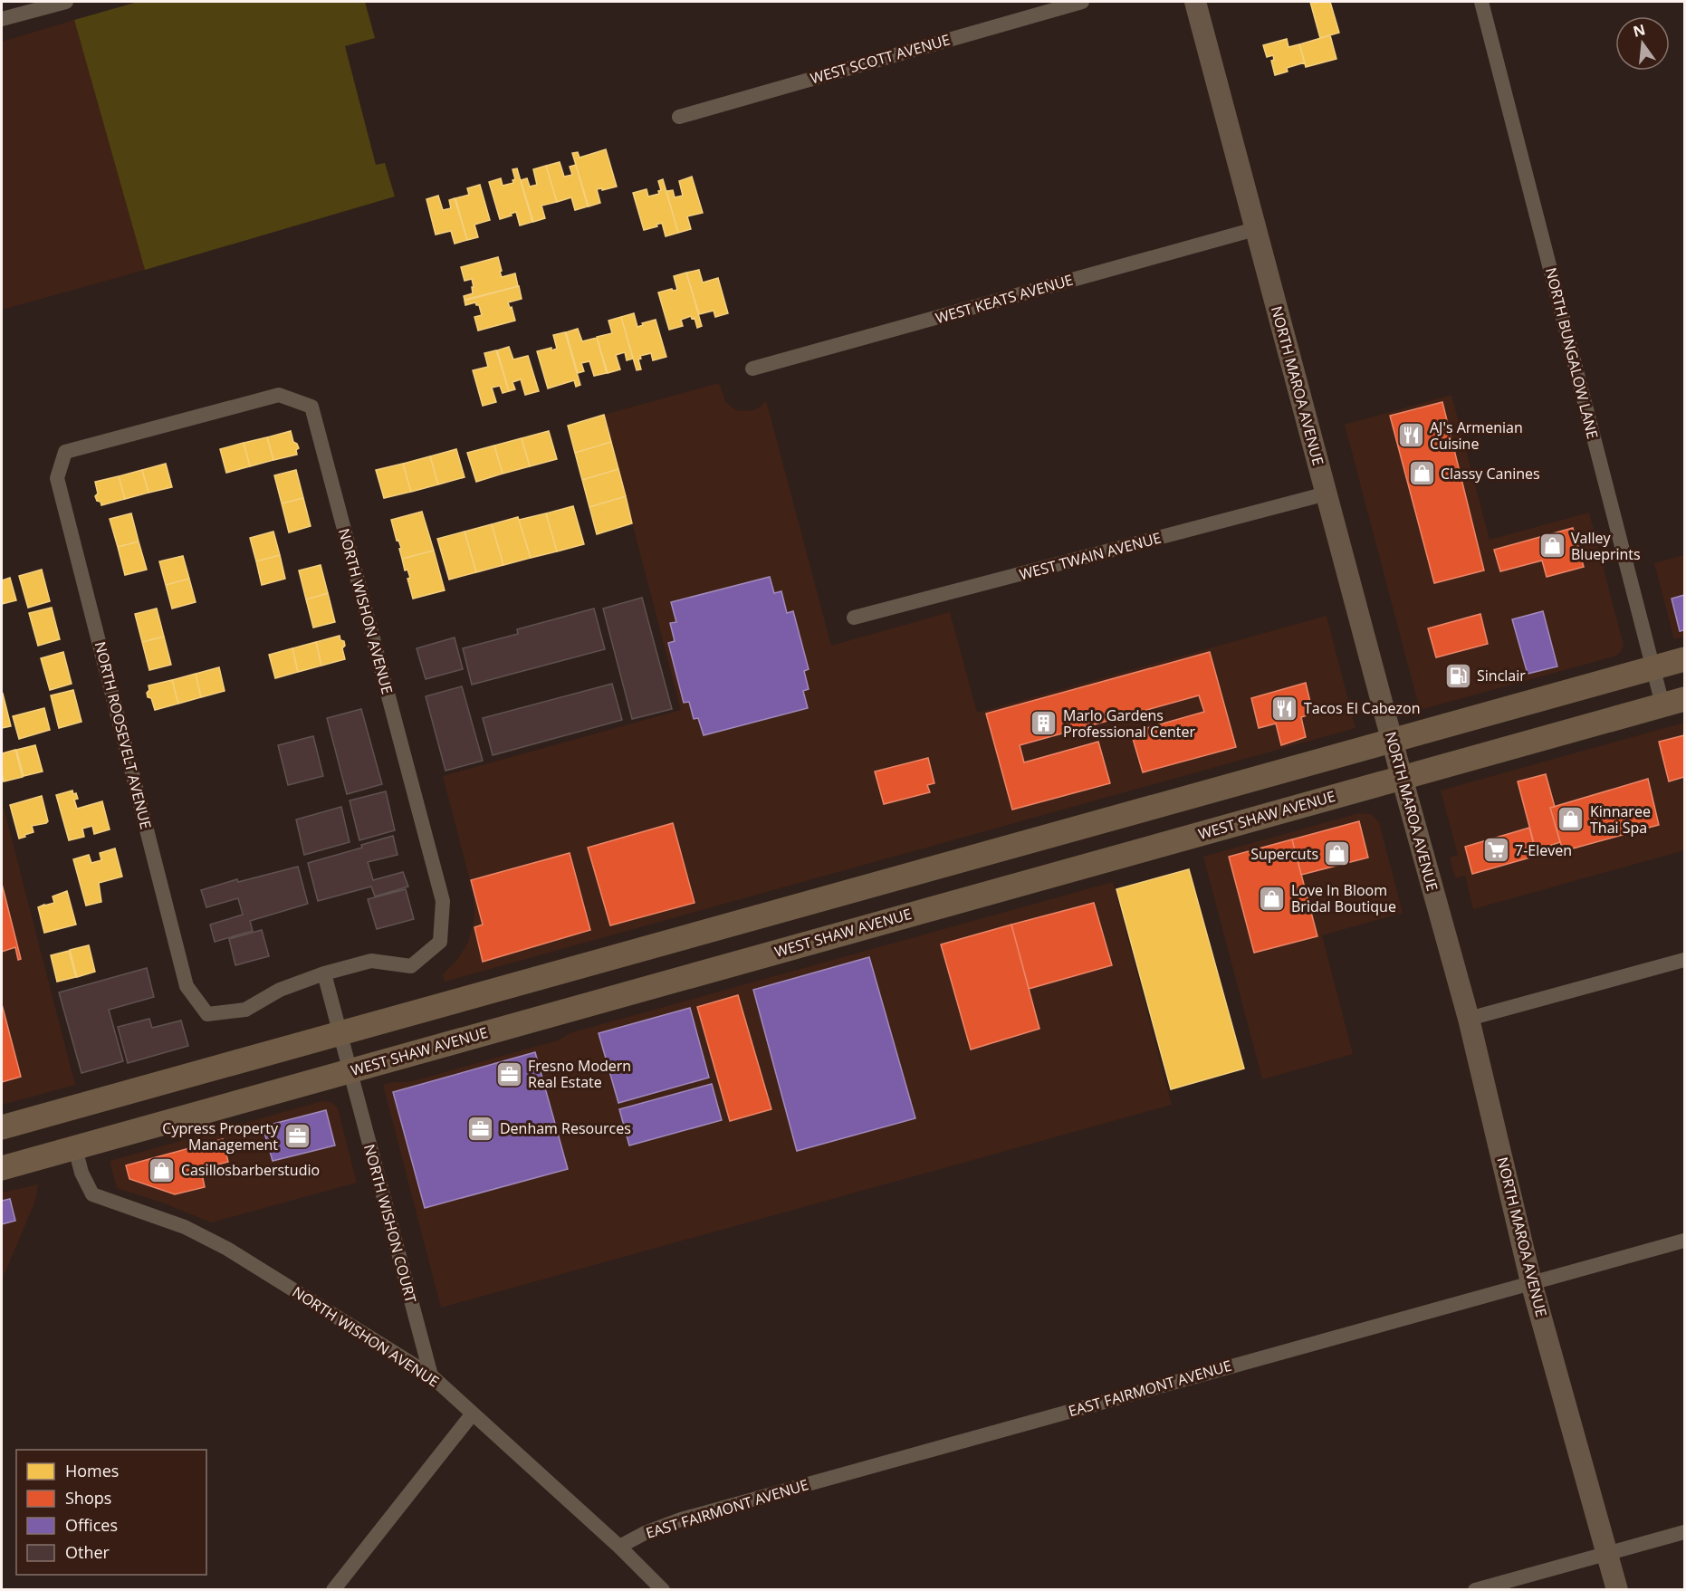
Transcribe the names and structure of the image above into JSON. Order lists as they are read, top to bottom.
{
  "streets": {
    "main road": ["NORTH MAROA AVENUE", "WEST SHAW AVENUE"],
    "street": [
      "WEST SCOTT AVENUE",
      "WEST KEATS AVENUE",
      "NORTH BUNGALOW LANE",
      "WEST TWAIN AVENUE",
      "NORTH WISHON AVENUE",
      "NORTH ROOSEVELT AVENUE",
      "NORTH WISHON COURT",
      "EAST FAIRMONT AVENUE"
    ]
  },
  "crossings": [
    ["WEST KEATS AVENUE", "NORTH MAROA AVENUE"],
    ["NORTH BUNGALOW LANE", "WEST SHAW AVENUE"],
    ["NORTH MAROA AVENUE", "WEST TWAIN AVENUE"],
    ["NORTH MAROA AVENUE", "WEST SHAW AVENUE"],
    ["NORTH MAROA AVENUE", "EAST FAIRMONT AVENUE"],
    ["NORTH WISHON AVENUE", "NORTH ROOSEVELT AVENUE"],
    ["NORTH WISHON AVENUE", "WEST SHAW AVENUE"],
    ["NORTH WISHON AVENUE", "NORTH WISHON COURT"],
    ["NORTH WISHON AVENUE", "EAST FAIRMONT AVENUE"],
    ["WEST SHAW AVENUE", "NORTH WISHON COURT"]
  ],
  "places": {
    "restaurant": ["AJ's Armenian Cuisine", "Tacos El Cabezon"],
    "shop": [
      "Classy Canines",
      "Valley Blueprints",
      "Kinnaree Thai Spa",
      "Supercuts",
      "Love In Bloom Bridal Boutique",
      "Casillosbarberstudio"
    ],
    "fuel station": ["Sinclair"],
    "building": ["Marlo Gardens Professional Center"],
    "supermarket": ["7-Eleven"],
    "office": ["Fresno Modern Real Estate", "Denham Resources", "Cypress Property Management"]
  },
  "legend": [
    "Homes",
    "Shops",
    "Offices",
    "Other"
  ],
  "north": "top"
}
